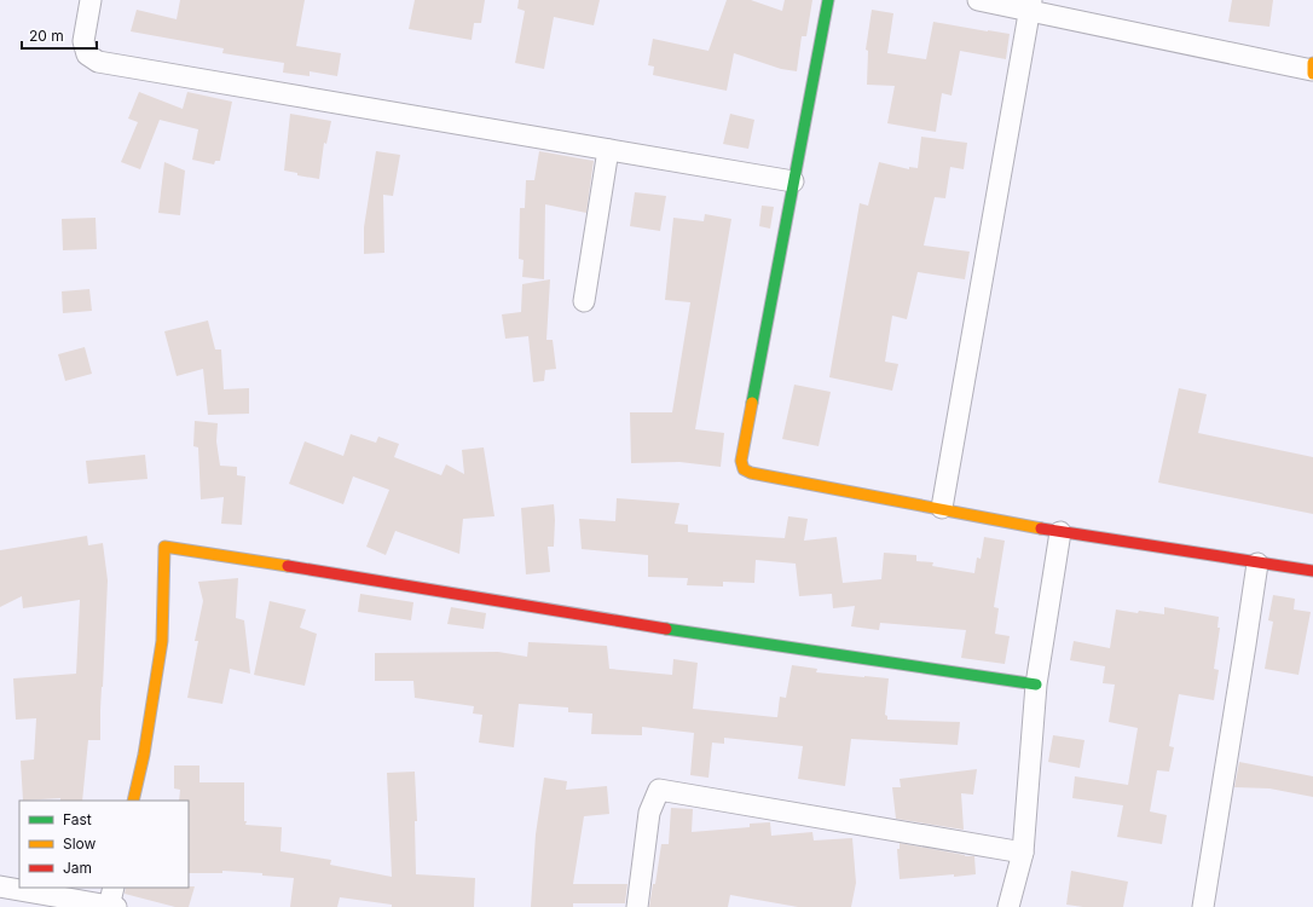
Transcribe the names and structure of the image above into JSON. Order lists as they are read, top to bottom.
{
  "legend": ["Fast", "Slow", "Jam"],
  "scale_bar": "20 m"
}
